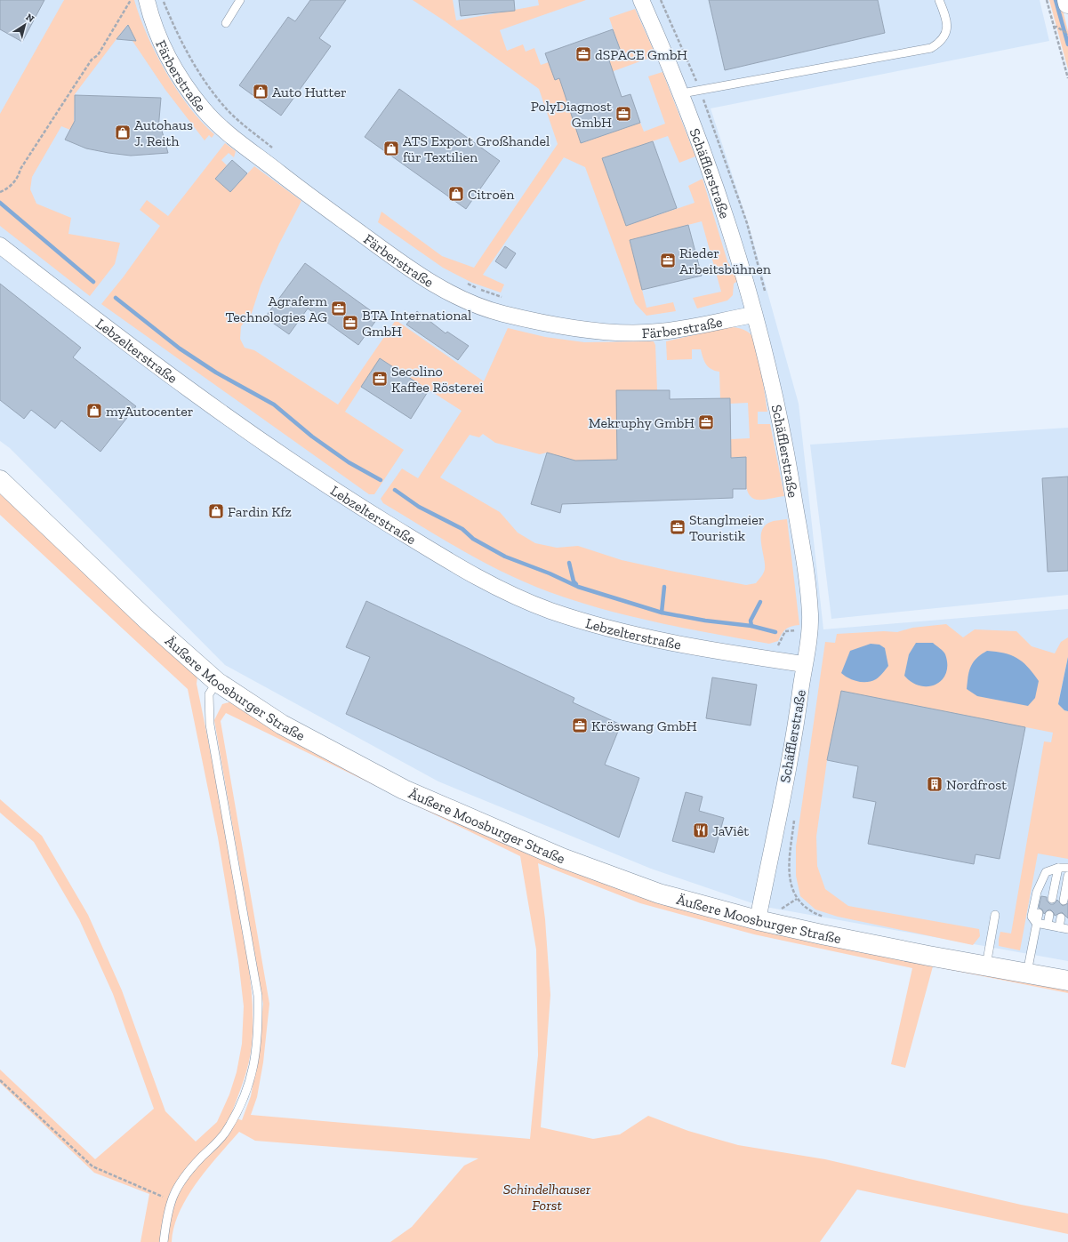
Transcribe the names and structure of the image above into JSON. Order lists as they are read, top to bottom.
{
  "streets": {
    "street": [
      "Färberstraße",
      "Schäfflerstraße",
      "Lebzelterstraße",
      "Äußere Moosburger Straße"
    ]
  },
  "crossings": [
    ["Färberstraße", "Schäfflerstraße"],
    ["Schäfflerstraße", "Lebzelterstraße"],
    ["Schäfflerstraße", "Äußere Moosburger Straße"]
  ],
  "parks": ["Schindelhauser Forst"],
  "places": {
    "office": [
      "dSPACE GmbH",
      "PolyDiagnost GmbH",
      "Rieder Arbeitsbühnen",
      "Agraferm Technologies AG",
      "BTA International GmbH",
      "Secolino Kaffee Rösterei",
      "Mekruphy GmbH",
      "Stanglmeier Touristik",
      "Kröswang GmbH"
    ],
    "shop": [
      "Auto Hutter",
      "Autohaus J. Reith",
      "ATS Export Großhandel für Textilien",
      "Citroën",
      "myAutocenter",
      "Fardin Kfz"
    ],
    "building": ["Nordfrost"],
    "restaurant": ["JaViêt"]
  },
  "north": "top right"
}
